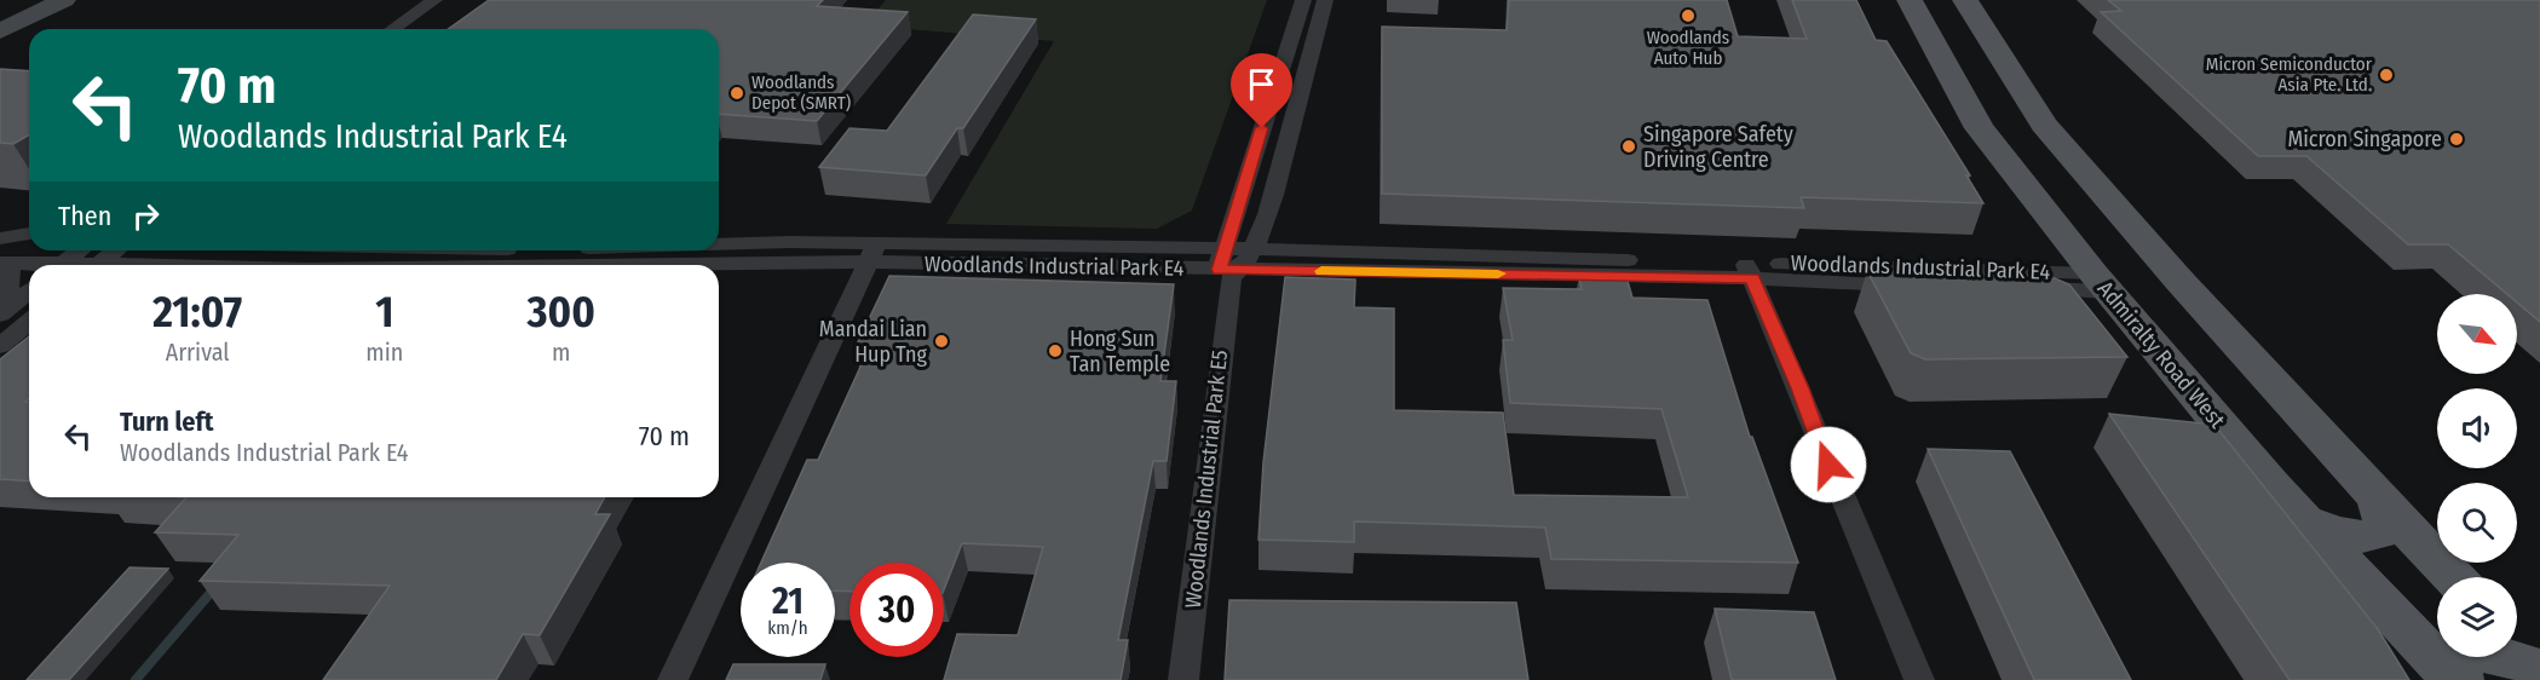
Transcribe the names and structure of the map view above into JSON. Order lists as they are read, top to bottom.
{
  "streets": {
    "main road": ["Admiralty Road West"],
    "street": ["Woodlands Industrial Park E4", "Woodlands Industrial Park E5"]
  },
  "crossings": [
    ["Woodlands Industrial Park E4", "Admiralty Road West"],
    ["Woodlands Industrial Park E4", "Woodlands Industrial Park E5"]
  ],
  "places": [
    "Woodlands Auto Hub",
    "Micron Semiconductor Asia Pte. Ltd.",
    "Woodlands Depot (SMRT)",
    "Micron Singapore",
    "Singapore Safety Driving Centre",
    "Mandai Lian Hup Tng",
    "Hong Sun Tan Temple"
  ],
  "north": "bottom right",
  "page": {
    "turn": ["70 m", "Woodlands Industrial Park E4"],
    "then": "Then",
    "eta": [
      "21:07",
      "Arrival",
      "1",
      "min",
      "300",
      "m"
    ],
    "list": [
      {
        "name": "Turn left",
        "note": "Woodlands Industrial Park E4",
        "value": "70 m"
      }
    ],
    "speed": "21 km/h",
    "limit": "30"
  }
}
